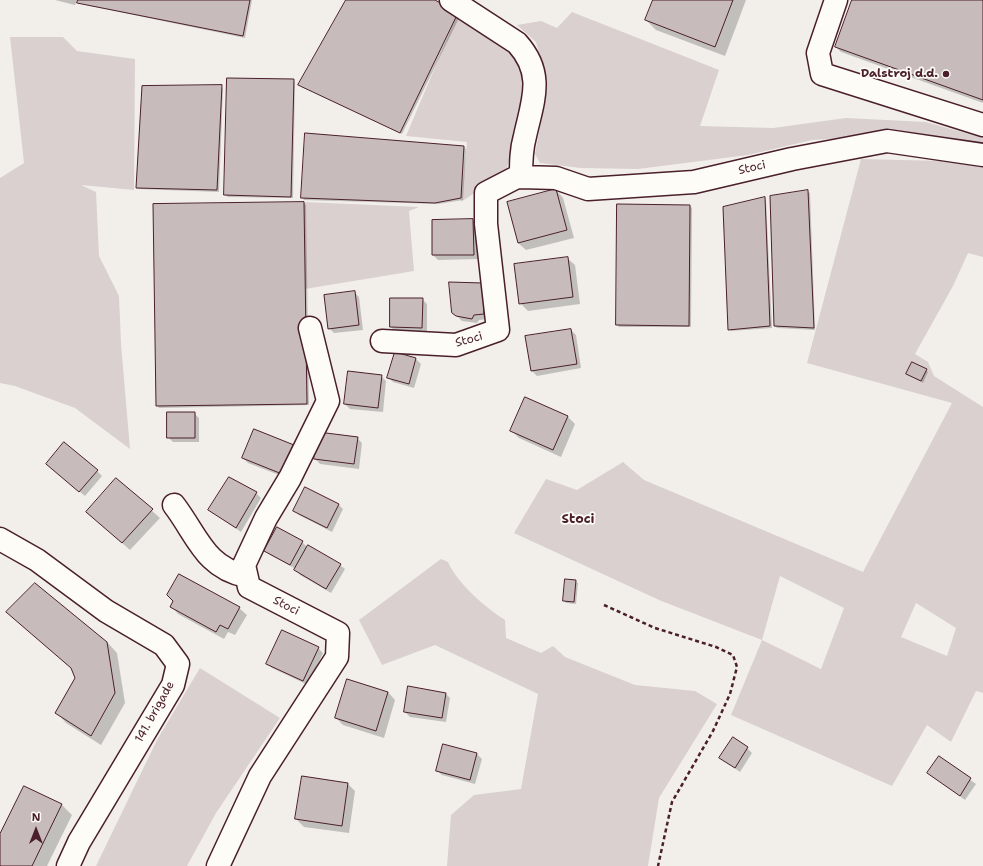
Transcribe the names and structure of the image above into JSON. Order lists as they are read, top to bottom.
{
  "streets": {
    "street": ["Stoci", "141. brigade"]
  },
  "districts": ["Stoci"],
  "places": ["Dalstroj d.d."],
  "north": "top"
}
